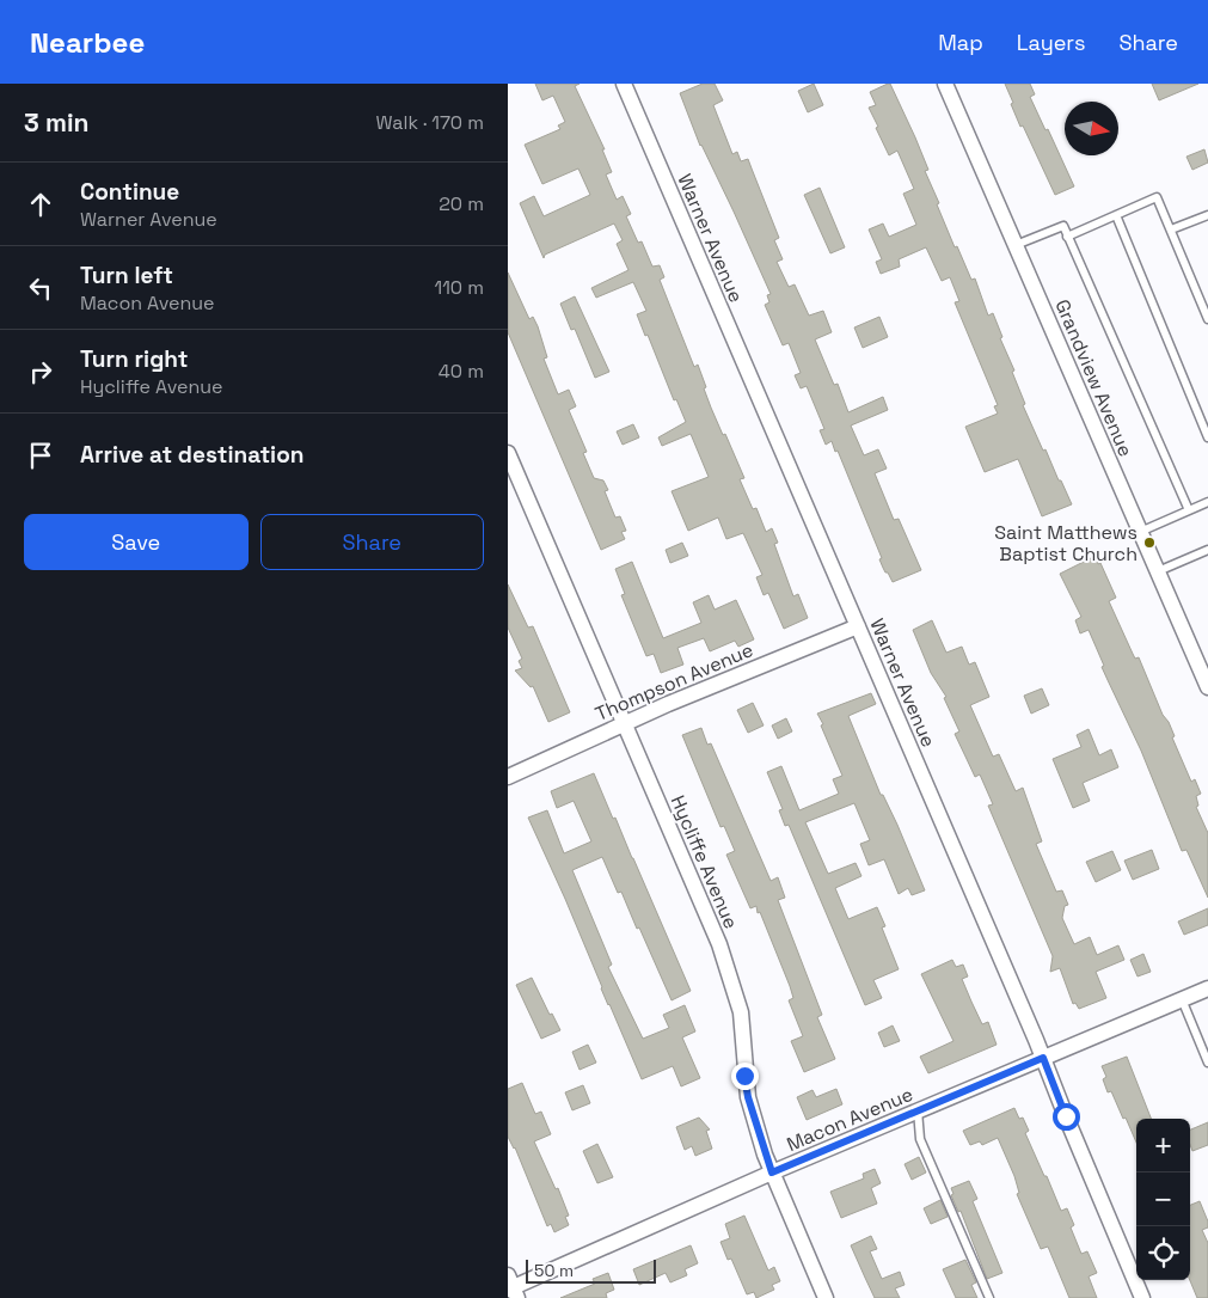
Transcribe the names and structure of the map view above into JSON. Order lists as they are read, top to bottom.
{
  "streets": {
    "street": [
      "Warner Avenue",
      "Grandview Avenue",
      "Thompson Avenue",
      "Hycliffe Avenue",
      "Macon Avenue"
    ]
  },
  "crossings": [
    ["Warner Avenue", "Thompson Avenue"],
    ["Warner Avenue", "Macon Avenue"],
    ["Thompson Avenue", "Hycliffe Avenue"],
    ["Hycliffe Avenue", "Macon Avenue"]
  ],
  "places": ["Saint Matthews Baptist Church"],
  "scale_bar": "50 m",
  "north": "right",
  "page": {
    "header": "Nearbee",
    "nav": ["Map", "Layers", "Share"],
    "heading": ["3 min", "Walk · 170 m"],
    "list": [
      ["Continue", "Warner Avenue", "20 m"],
      ["Turn left", "Macon Avenue", "110 m"],
      ["Turn right", "Hycliffe Avenue", "40 m"],
      "Arrive at destination"
    ],
    "buttons": ["Save", "Share"],
    "map_buttons": ["+", "−"],
    "scale": "50 m"
  }
}
